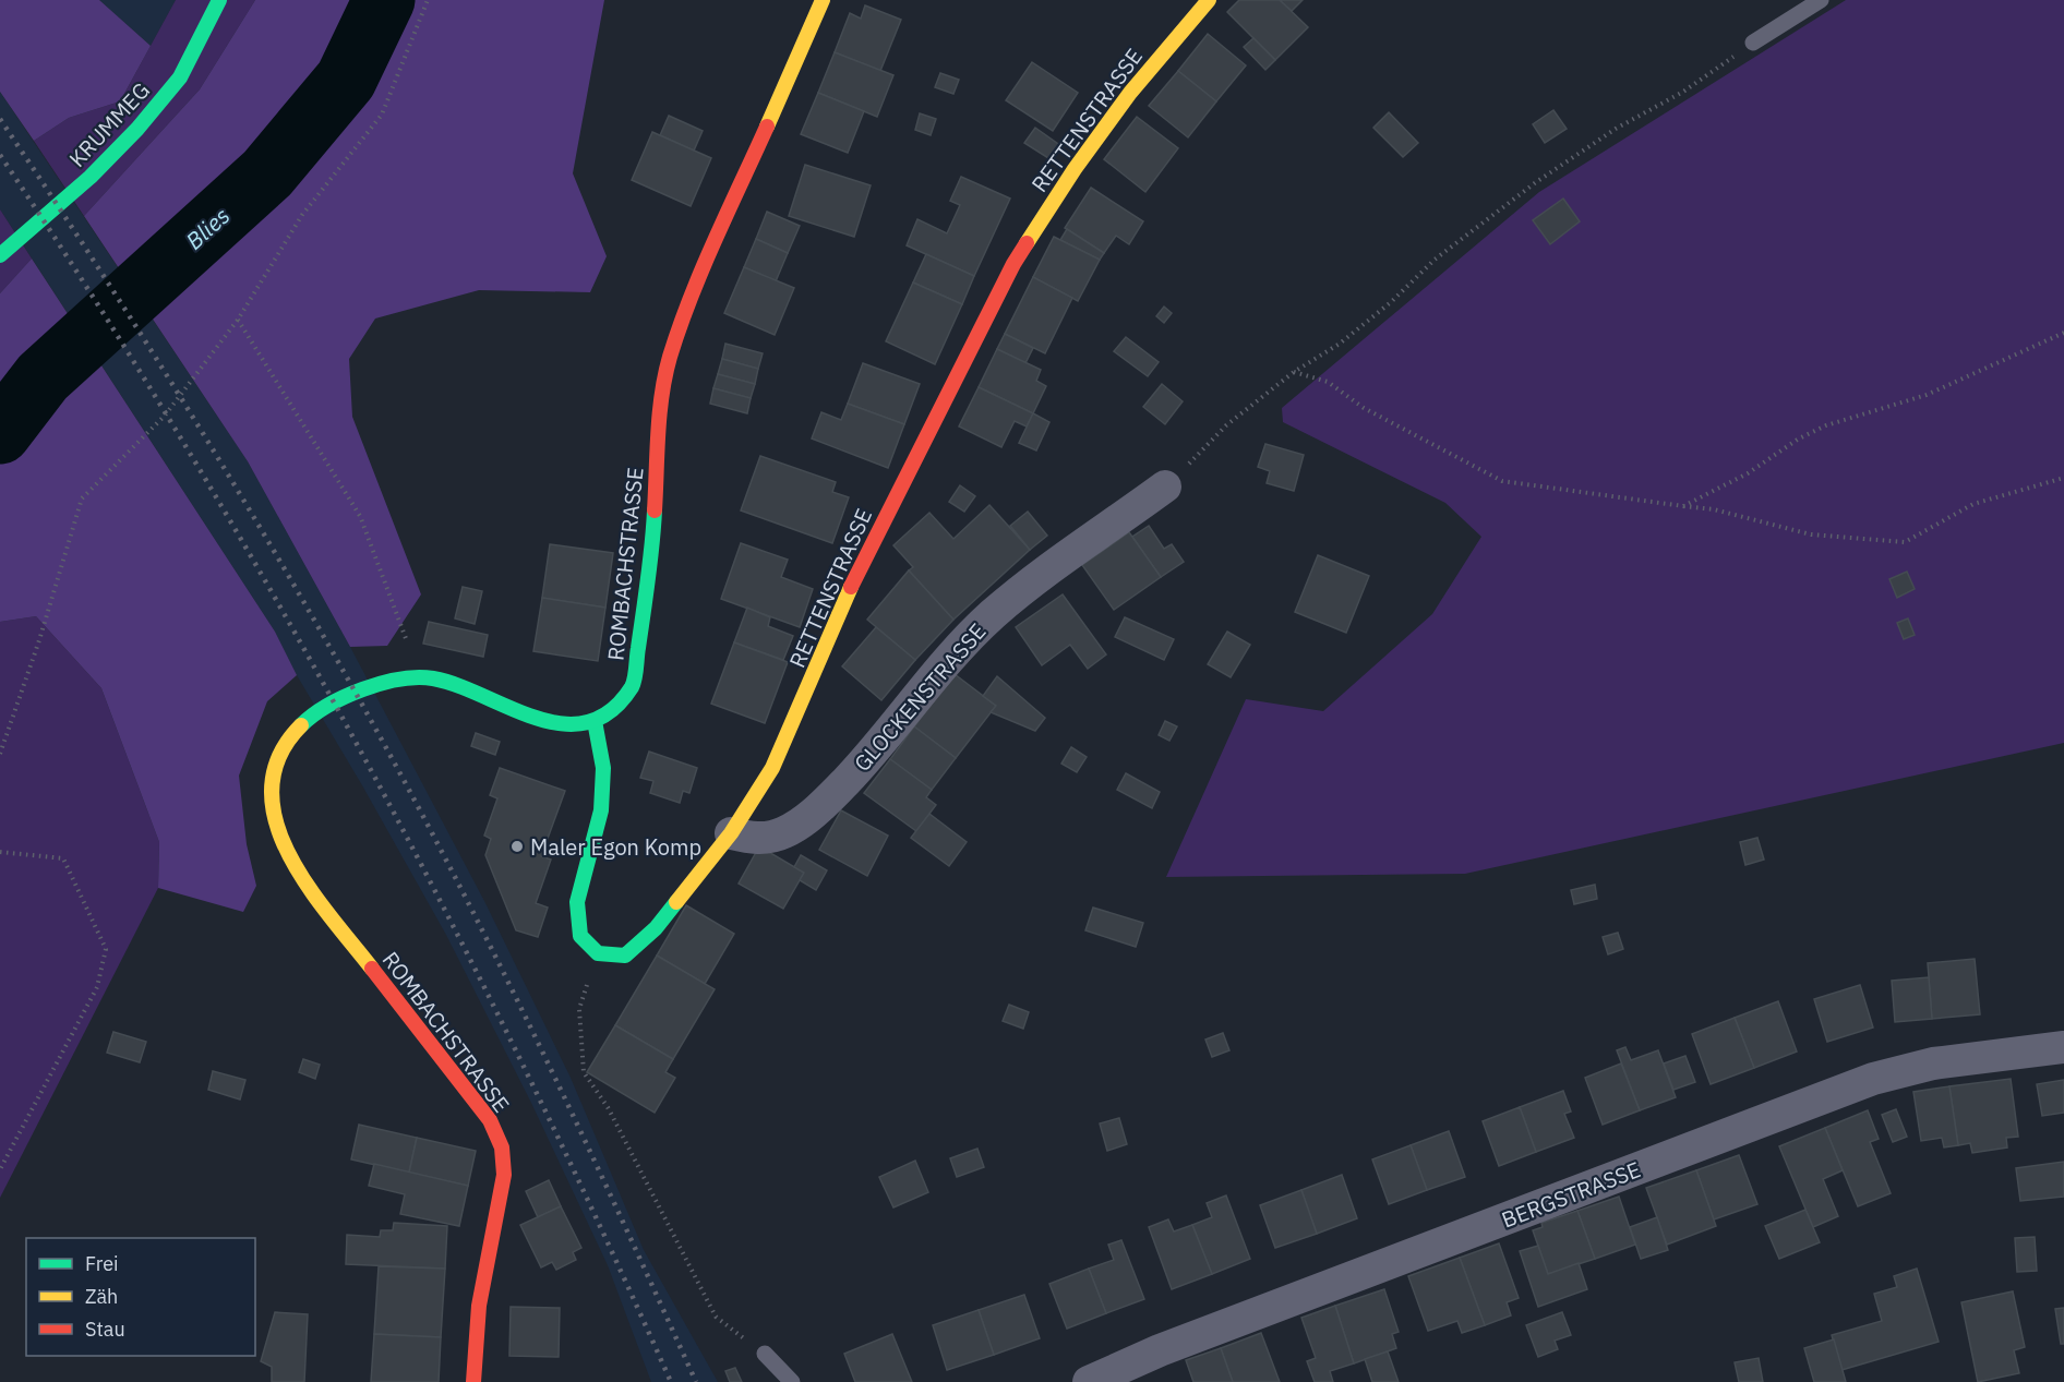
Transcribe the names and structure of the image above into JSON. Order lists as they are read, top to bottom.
{
  "streets": {
    "street": [
      "RETTENSTRASSE",
      "KRUMMEG",
      "ROMBACHSTRASSE",
      "GLOCKENSTRASSE",
      "BERGSTRASSE"
    ]
  },
  "crossings": [
    ["RETTENSTRASSE", "GLOCKENSTRASSE"]
  ],
  "water": ["Blies"],
  "places": ["Maler Egon Komp"],
  "legend": ["Frei", "Zäh", "Stau"]
}
